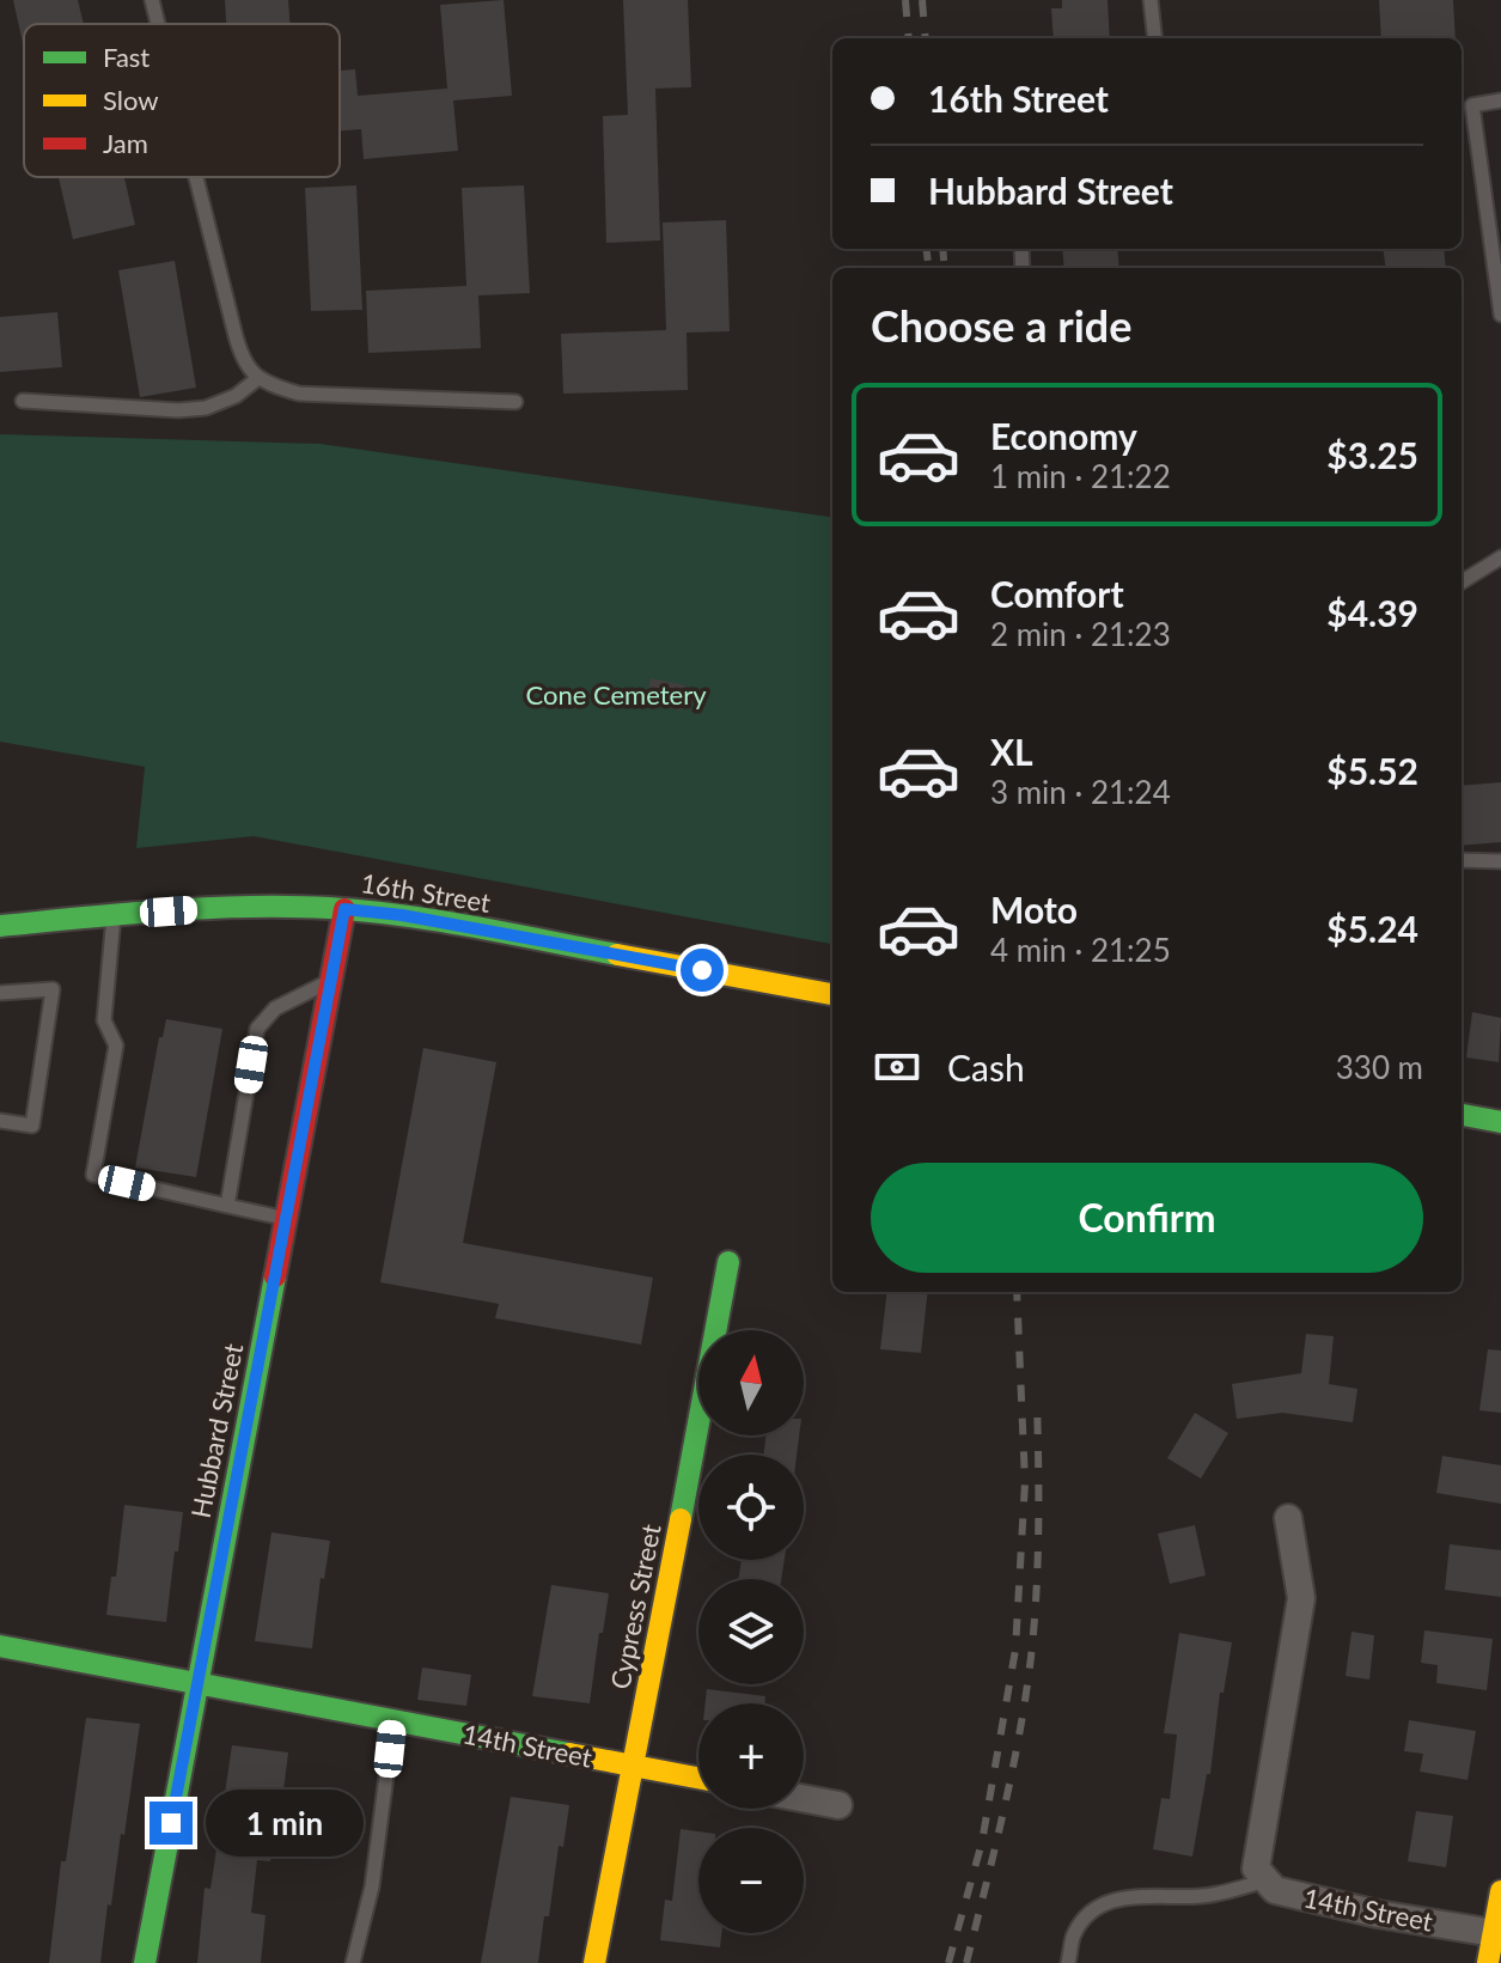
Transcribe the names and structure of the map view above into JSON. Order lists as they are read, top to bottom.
{
  "streets": {
    "street": [
      "16th Street",
      "Hubbard Street",
      "Cypress Street",
      "14th Street"
    ]
  },
  "crossings": [
    ["16th Street", "Hubbard Street"],
    ["Hubbard Street", "14th Street"],
    ["Cypress Street", "14th Street"]
  ],
  "parks": ["Cone Cemetery"],
  "legend": ["Fast", "Slow", "Jam"],
  "north": "top",
  "page": {
    "banner": ["16th Street", "Hubbard Street"],
    "heading": "Choose a ride",
    "list": [
      {
        "name": "Economy",
        "note": "1 min · 21:22",
        "value": "$3.25"
      },
      {
        "name": "Comfort",
        "note": "2 min · 21:23",
        "value": "$4.39"
      },
      {
        "name": "XL",
        "note": "3 min · 21:24",
        "value": "$5.52"
      },
      {
        "name": "Moto",
        "note": "4 min · 21:25",
        "value": "$5.24"
      }
    ],
    "pay": ["Cash", "330 m"],
    "buttons": "Confirm",
    "map_buttons": ["+", "−"],
    "bubble": "1 min"
  }
}
